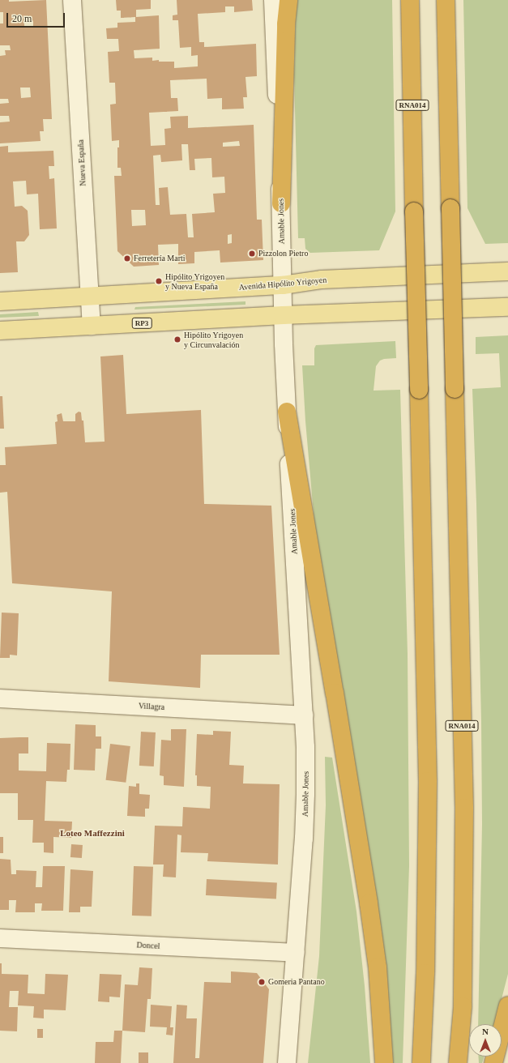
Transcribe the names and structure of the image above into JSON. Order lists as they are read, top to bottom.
{
  "streets": {
    "highway": ["RNA014"],
    "main road": ["Avenida Hipólito Yrigoyen", "RP3"],
    "street": [
      "Nueva España",
      "Amable Jones",
      "Villagra",
      "Doncel"
    ]
  },
  "crossings": [
    ["Nueva España", "Avenida Hipólito Yrigoyen"],
    ["Nueva España", "RP3"],
    ["Amable Jones", "Avenida Hipólito Yrigoyen"],
    ["Amable Jones", "RP3"],
    ["Amable Jones", "Villagra"],
    ["Amable Jones", "Doncel"]
  ],
  "districts": ["Loteo Maffezzini"],
  "places": [
    "Pizzolon Pietro",
    "Ferretería Marti",
    "Hipólito Yrigoyen y Nueva España",
    "Hipólito Yrigoyen y Circunvalación",
    "Gomeria Pantano"
  ],
  "scale_bar": "20 m",
  "north": "top"
}
